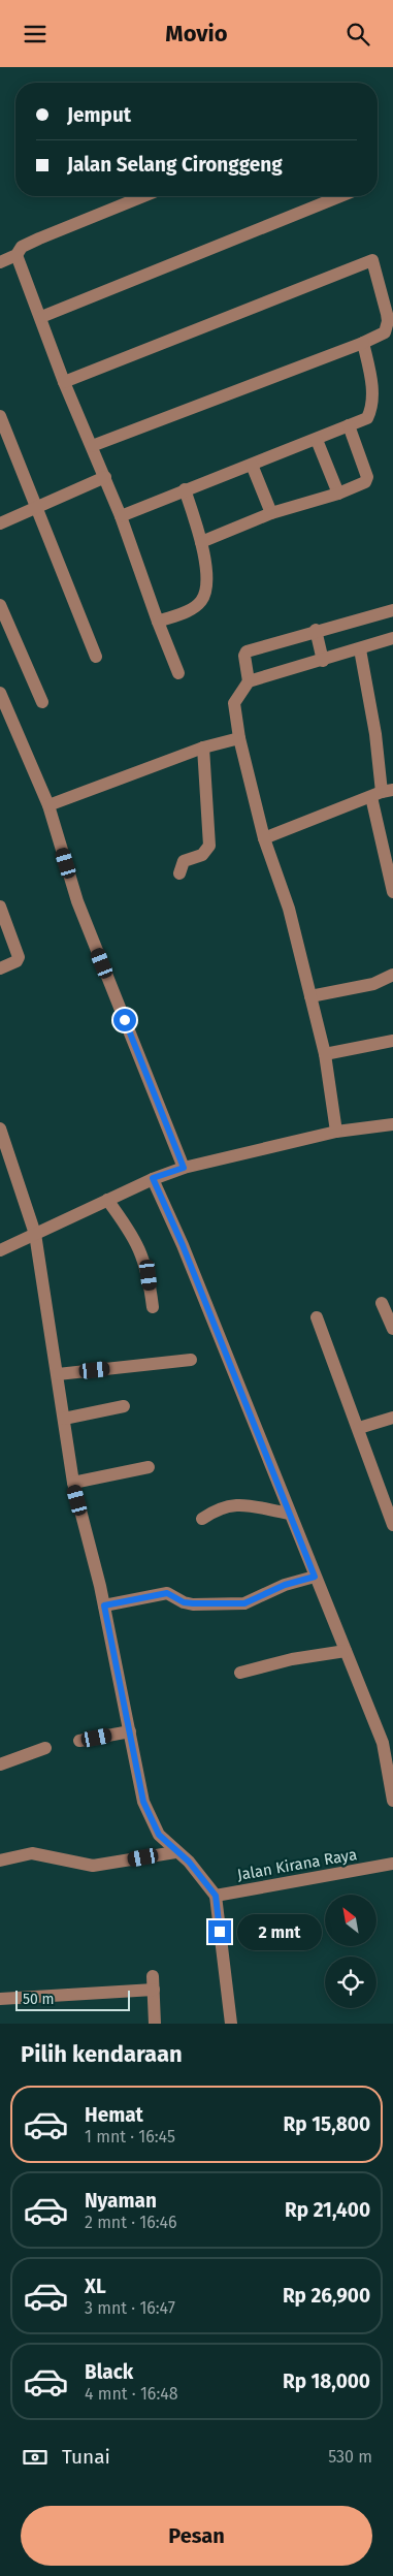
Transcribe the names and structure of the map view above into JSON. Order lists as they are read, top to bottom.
{
  "streets": {
    "street": ["Jalan Kirana Raya"]
  },
  "scale_bar": "50 m",
  "north": "top left",
  "page": {
    "header": "Movio",
    "banner": ["Jemput", "Jalan Selang Cironggeng"],
    "bubble": "2 mnt",
    "scale": "50 m",
    "heading": "Pilih kendaraan",
    "list": [
      {
        "name": "Hemat",
        "note": "1 mnt · 16:45",
        "value": "Rp 15,800"
      },
      {
        "name": "Nyaman",
        "note": "2 mnt · 16:46",
        "value": "Rp 21,400"
      },
      {
        "name": "XL",
        "note": "3 mnt · 16:47",
        "value": "Rp 26,900"
      },
      {
        "name": "Black",
        "note": "4 mnt · 16:48",
        "value": "Rp 18,000"
      }
    ],
    "pay": ["Tunai", "530 m"],
    "buttons": "Pesan"
  }
}
